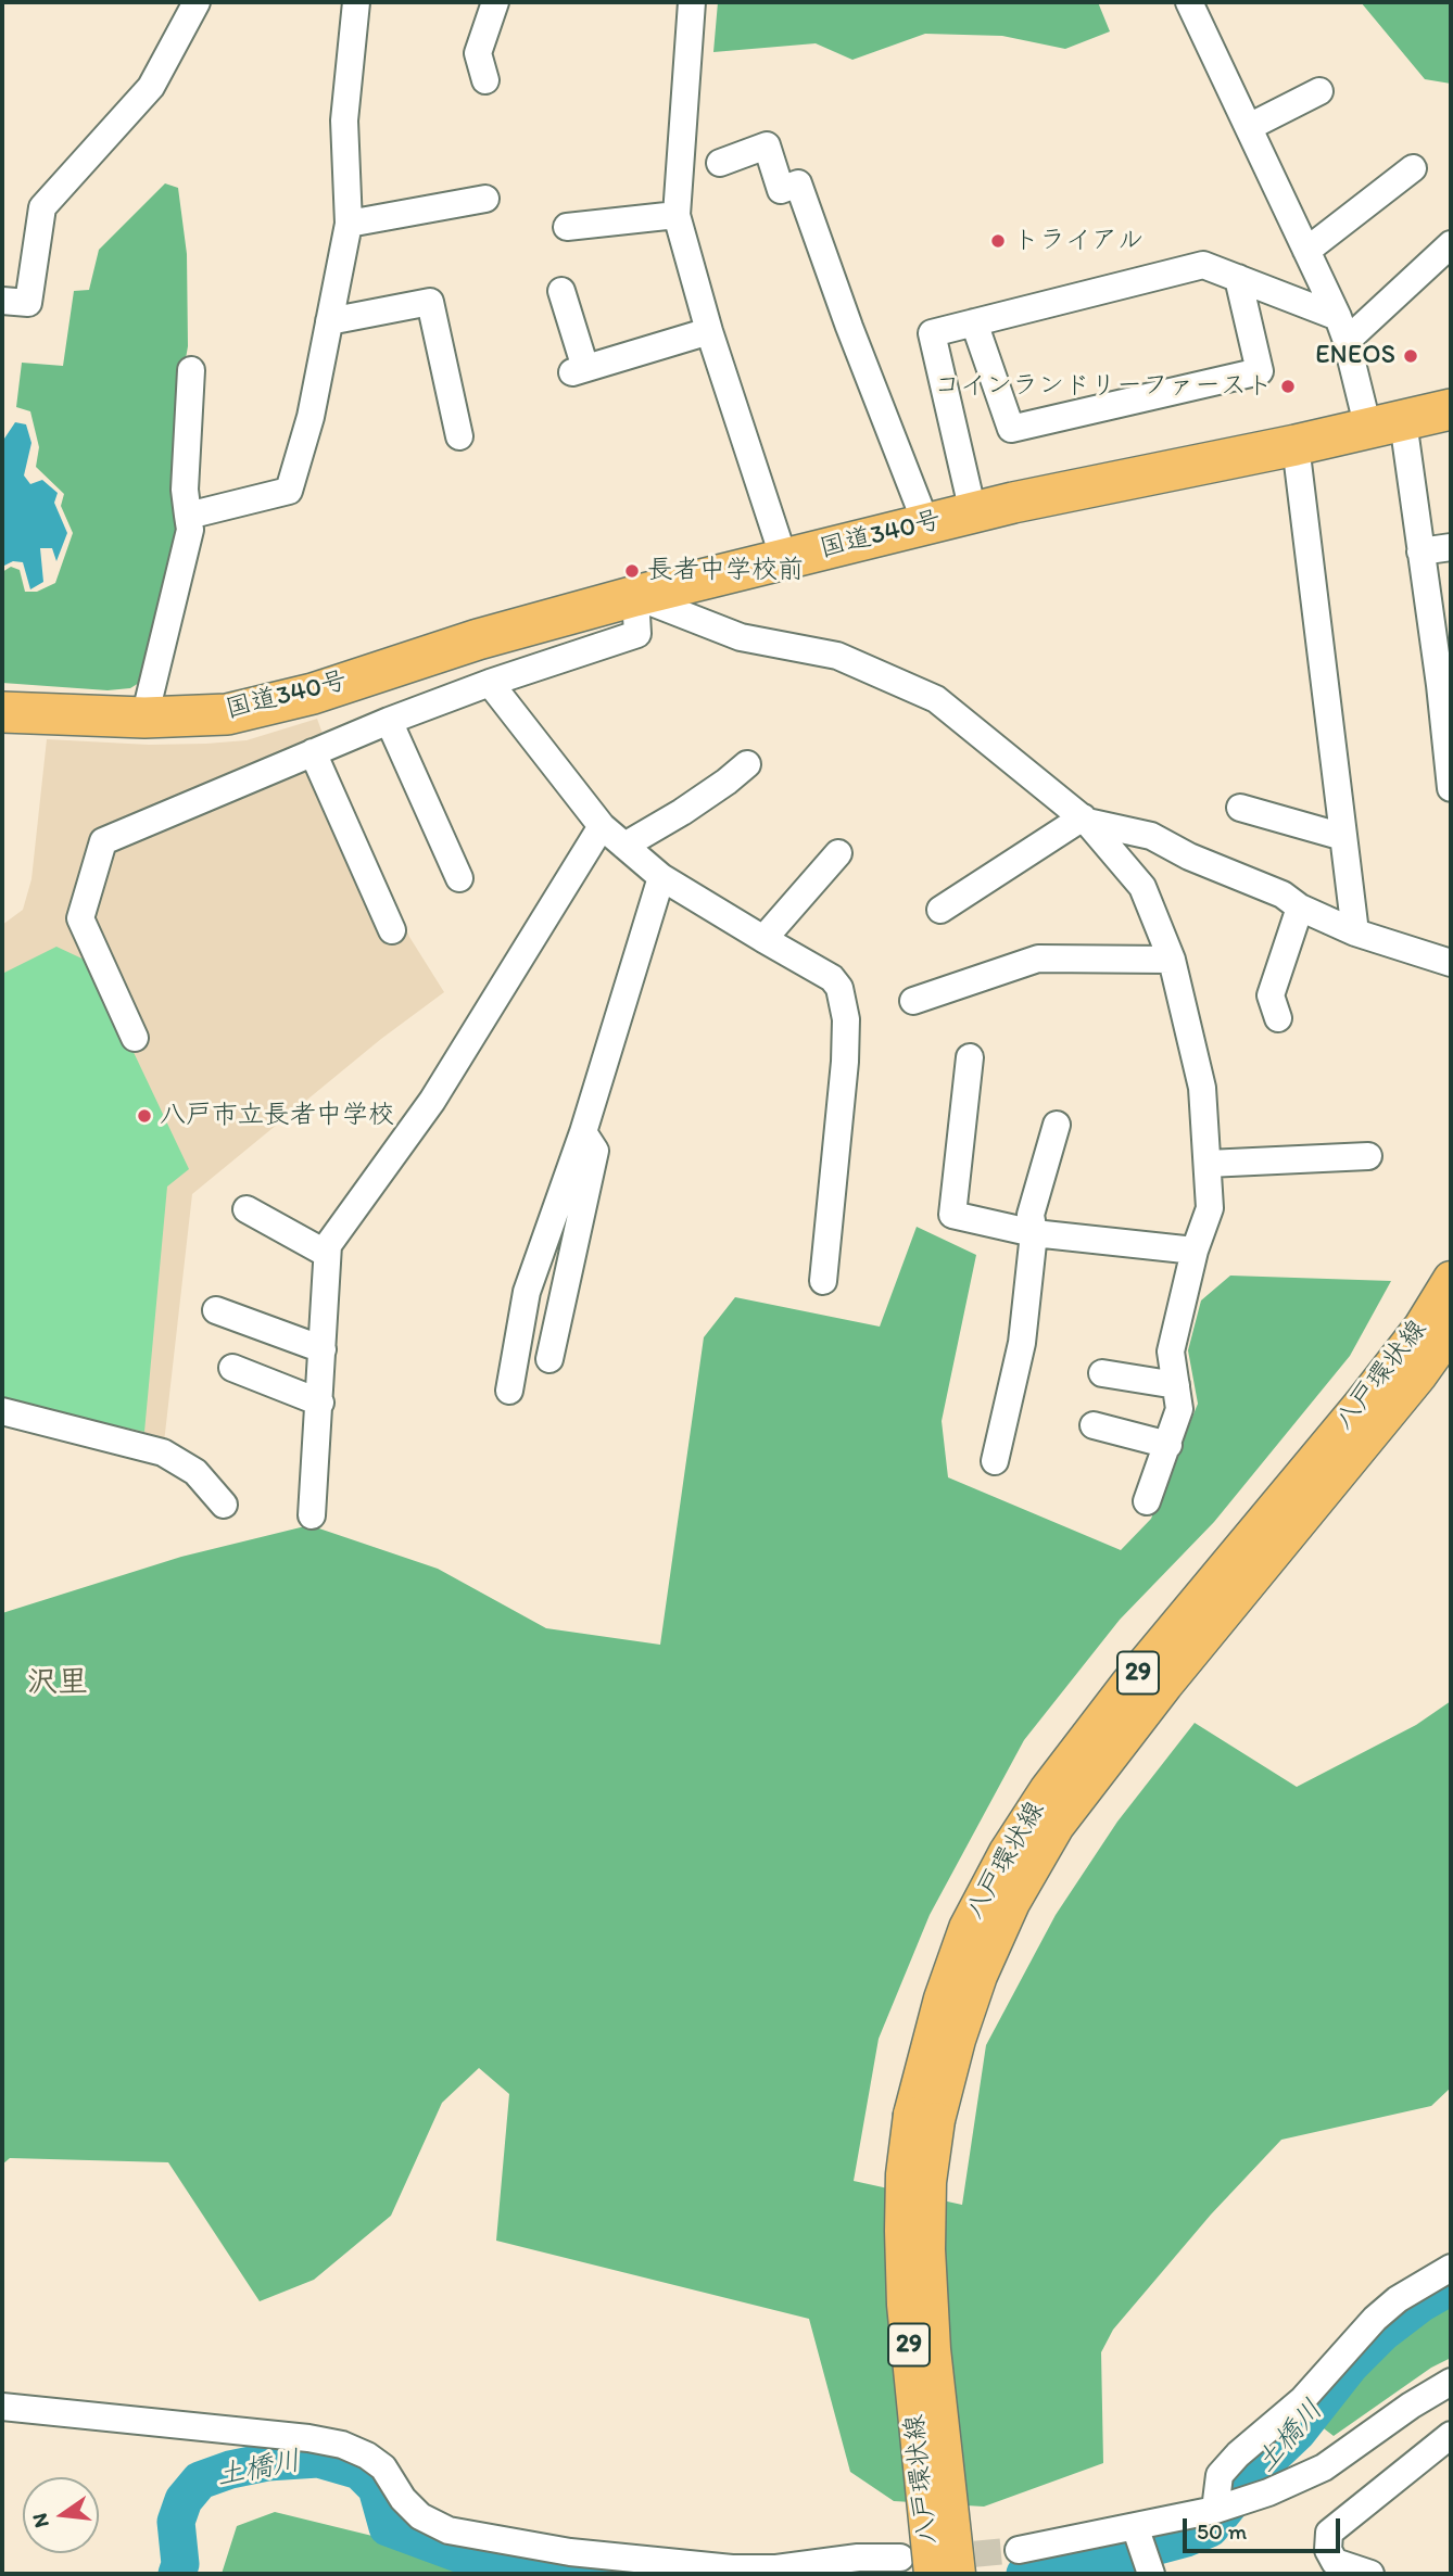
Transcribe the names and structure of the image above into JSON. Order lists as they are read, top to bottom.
{
  "streets": {
    "highway": ["国道340号"],
    "main road": ["八戸環状線", "29"]
  },
  "districts": ["沢里"],
  "water": ["土橋川"],
  "places": [
    "トライアル",
    "ENEOS",
    "コインランドリーファースト",
    "長者中学校前",
    "八戸市立長者中学校"
  ],
  "scale_bar": "50 m",
  "north": "left"
}
